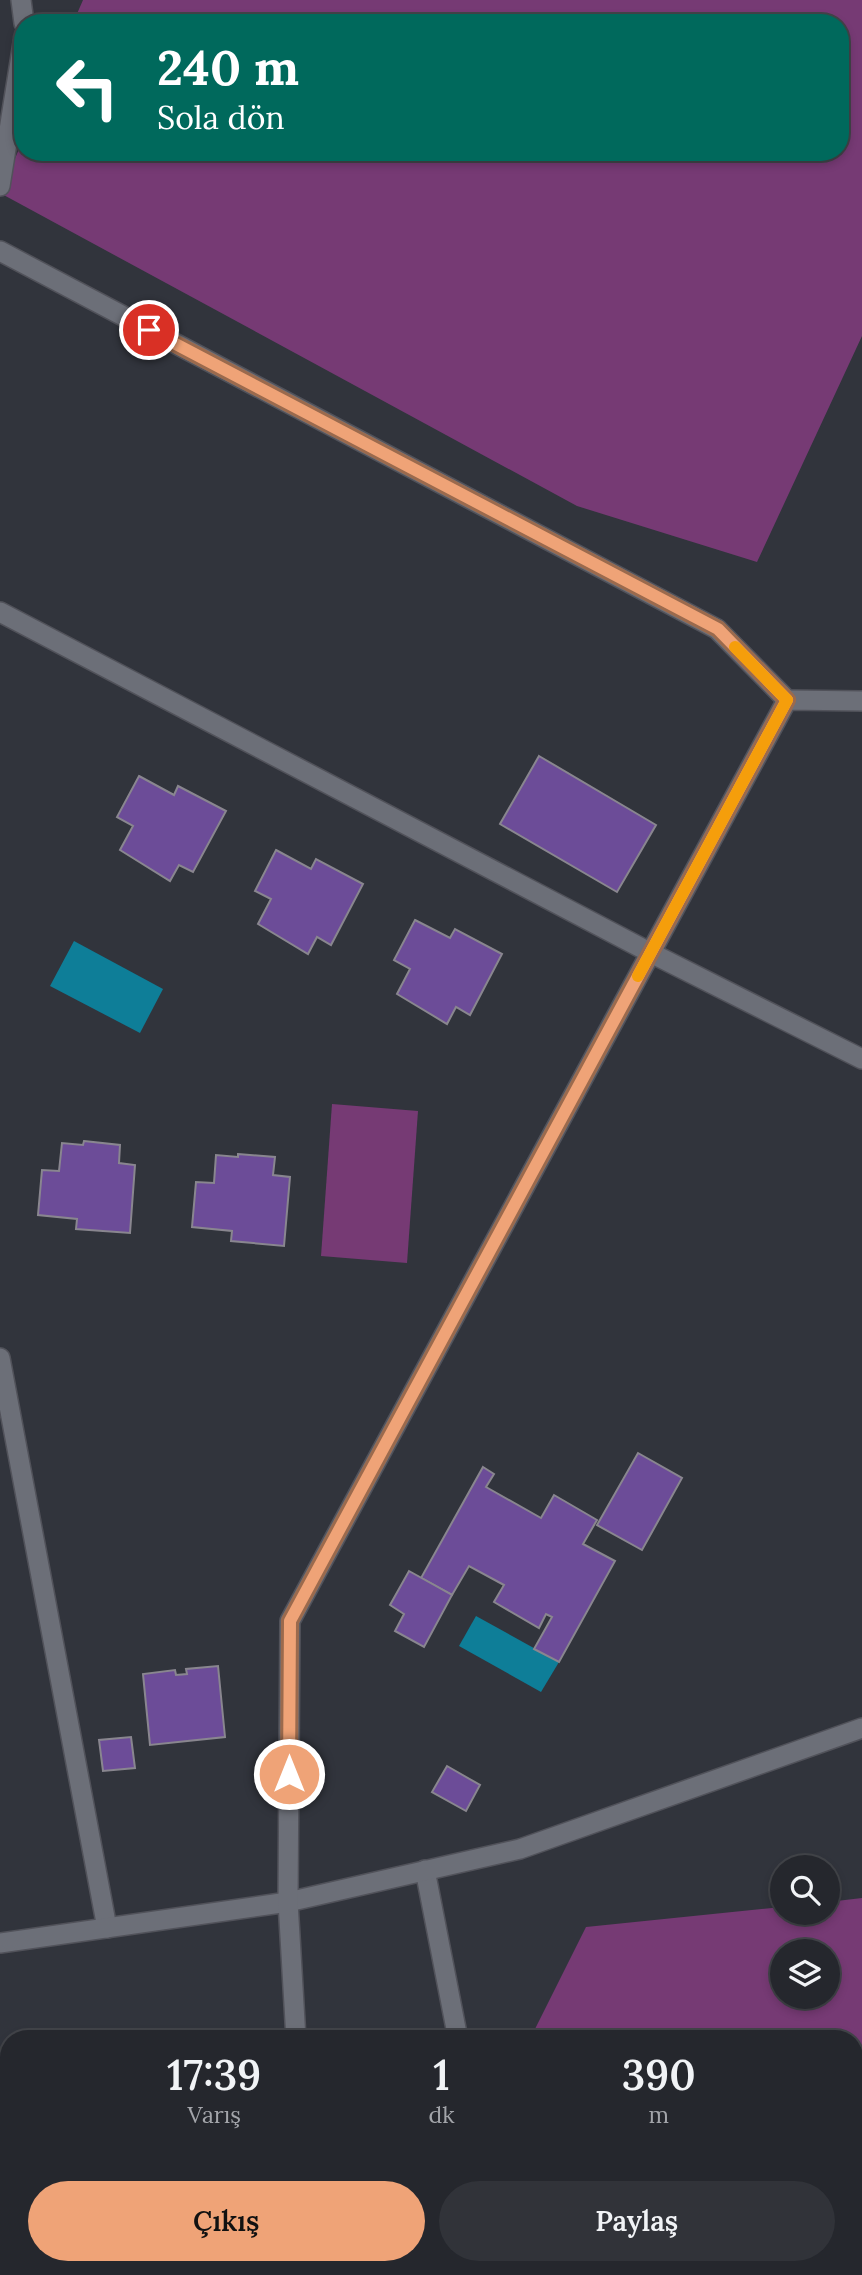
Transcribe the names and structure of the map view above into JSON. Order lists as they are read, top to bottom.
{
  "page": {
    "turn": ["240 m", "Sola dön"],
    "eta": [
      "17:39",
      "Varış",
      "1",
      "dk",
      "390",
      "m"
    ],
    "buttons": ["Çıkış", "Paylaş"]
  }
}
